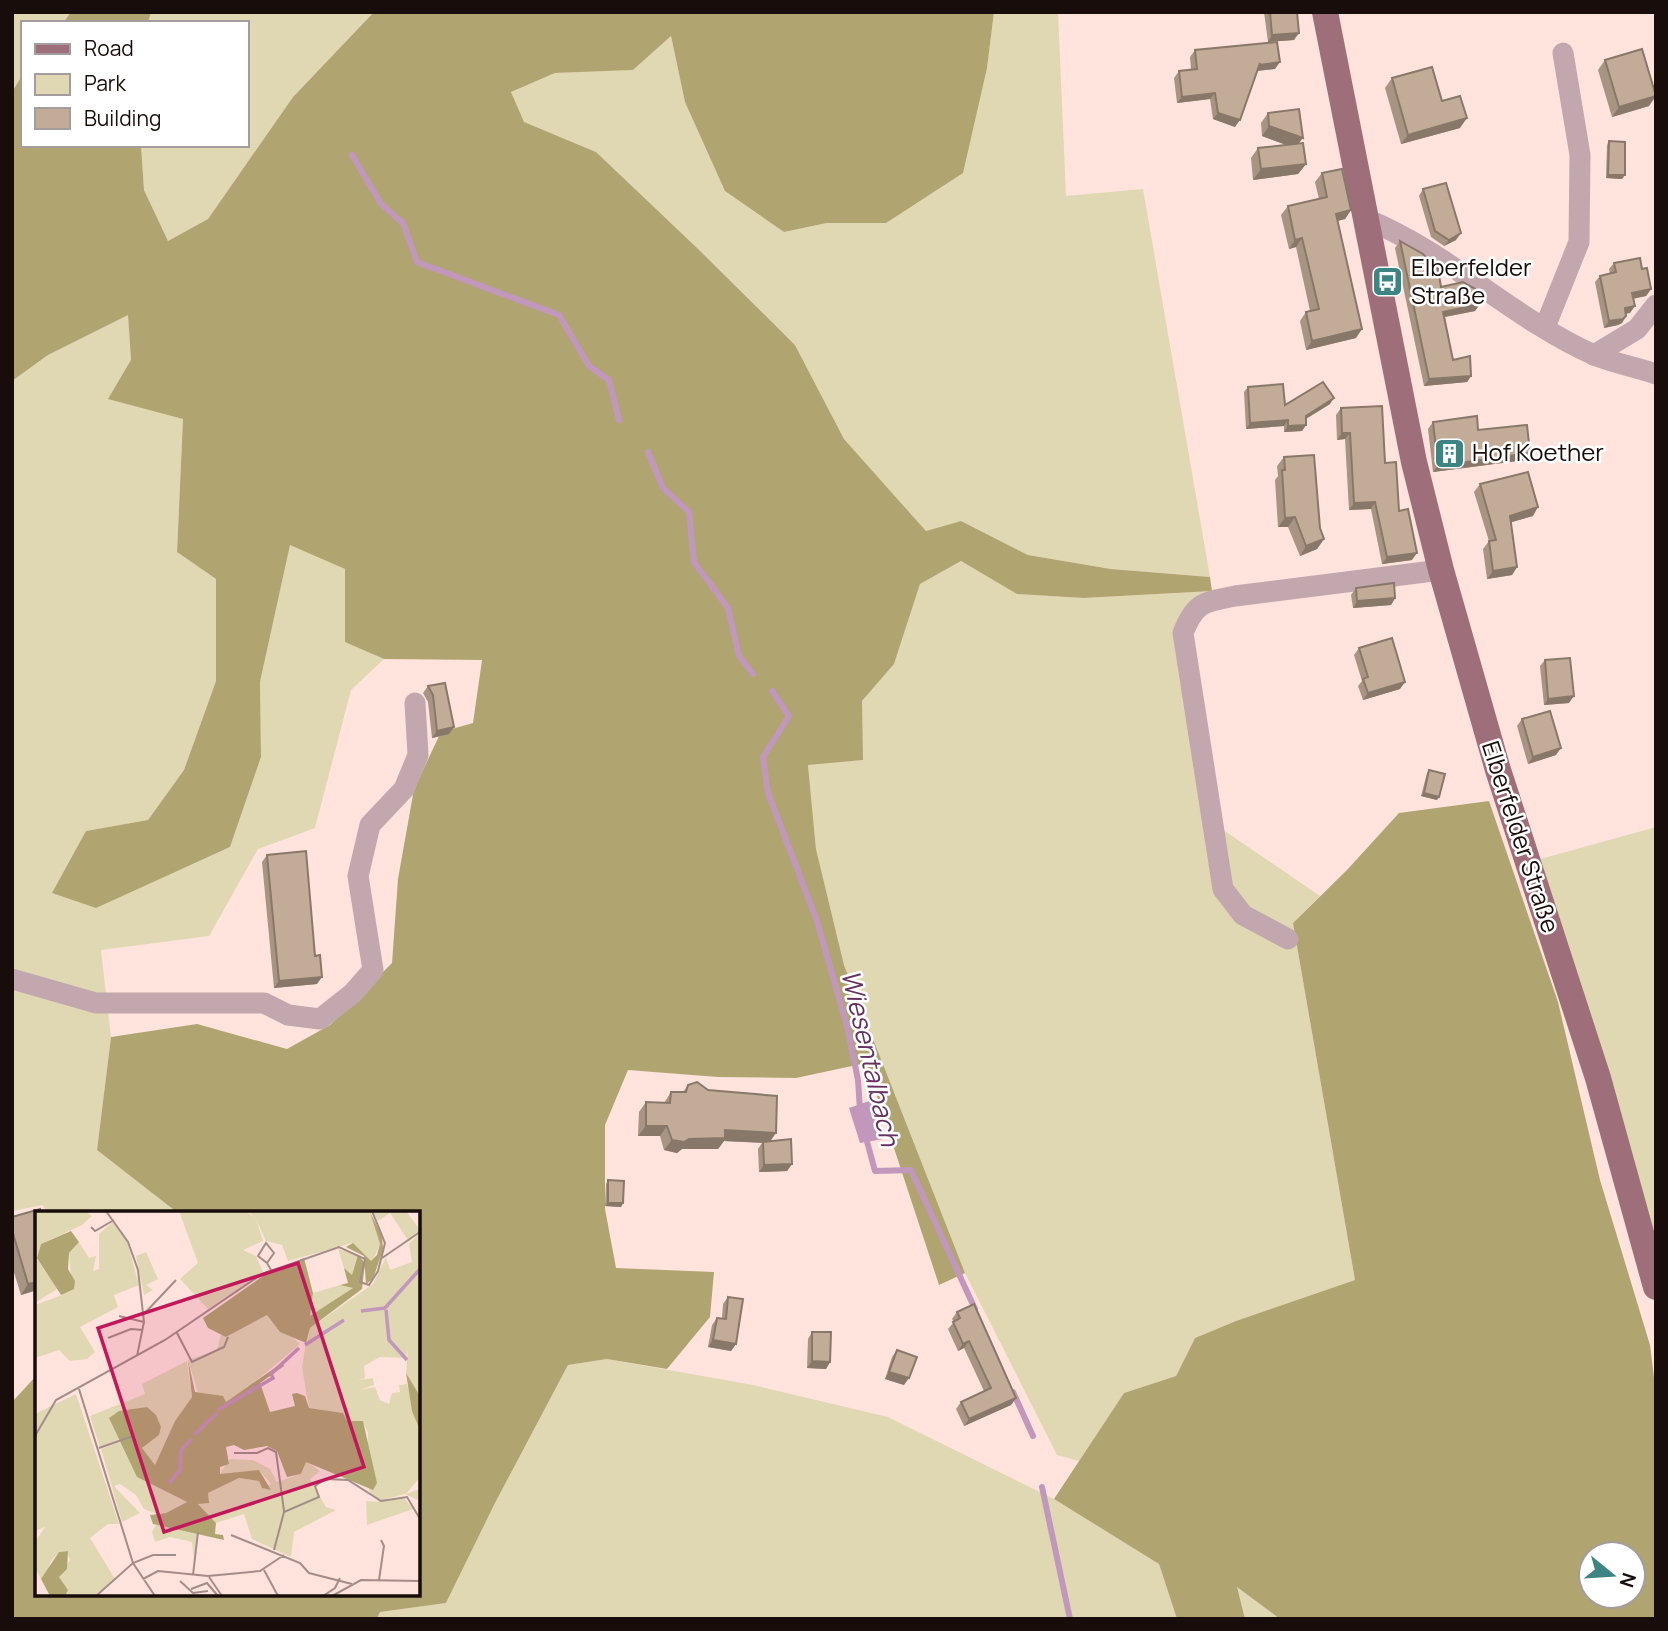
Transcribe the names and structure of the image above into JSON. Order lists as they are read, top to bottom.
{
  "streets": {
    "main road": ["Elberfelder Straße"]
  },
  "water": ["Wiesentalbach"],
  "places": {
    "bus stop": ["Elberfelder Straße"],
    "building": ["Hof Koether"]
  },
  "legend": ["Road", "Park", "Building"],
  "north": "right"
}
